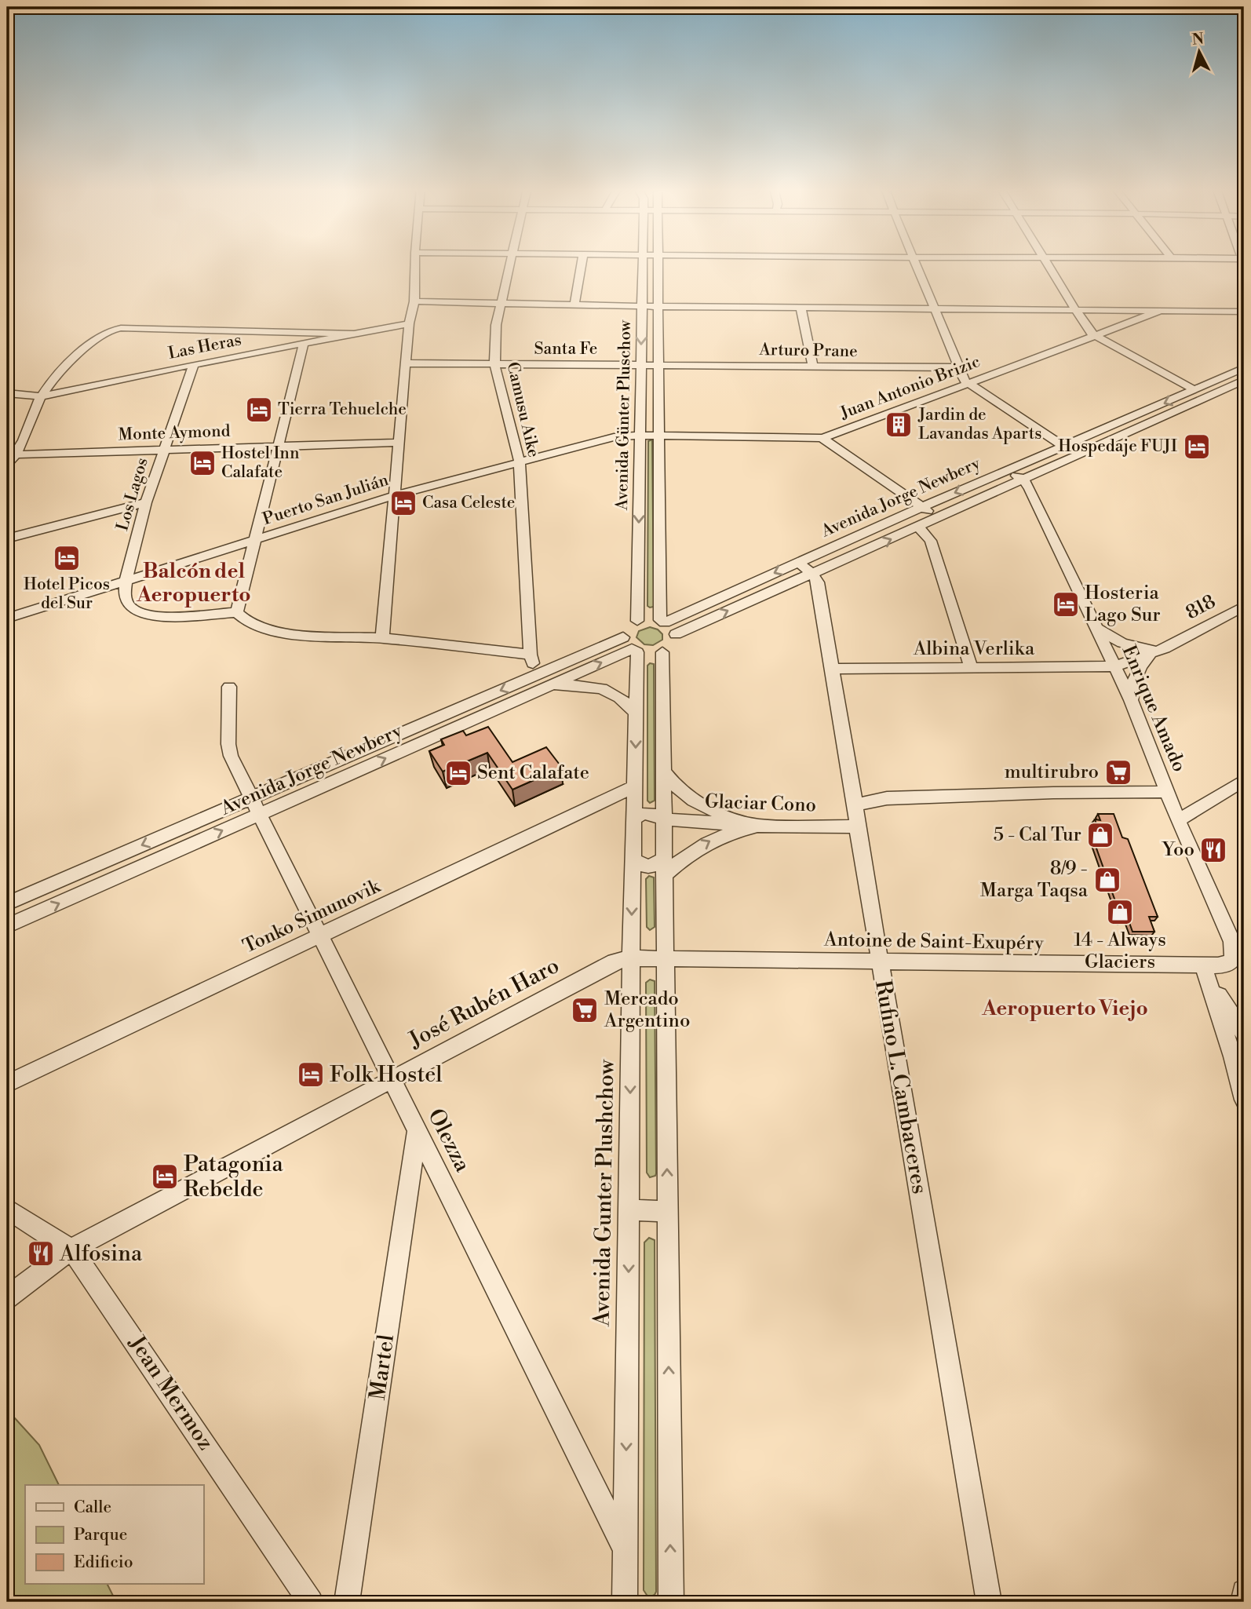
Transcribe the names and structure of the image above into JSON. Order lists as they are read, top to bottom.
{
  "streets": {
    "street": [
      "Las Heras",
      "Santa Fe",
      "Arturo Prane",
      "Juan Antonio Brizic",
      "Camusu Aike",
      "Avenida Günter Pluschow",
      "Monte Aymond",
      "Los Lagos",
      "Avenida Jorge Newbery",
      "Puerto San Julián",
      "818",
      "Albina Verlika",
      "Enrique Amado",
      "Glaciar Cono",
      "Tonko Simunovik",
      "Antoine de Saint-Exupéry",
      "José Rubén Haro",
      "Rufino L. Cambaceres",
      "Olezza",
      "Avenida Gunter Plushchow",
      "Martel",
      "Jean Mermoz"
    ]
  },
  "crossings": [
    ["Las Heras", "Los Lagos"],
    ["Santa Fe", "Arturo Prane"],
    ["Santa Fe", "Camusu Aike"],
    ["Santa Fe", "Avenida Günter Pluschow"],
    ["Arturo Prane", "Avenida Günter Pluschow"],
    ["Juan Antonio Brizic", "Avenida Günter Pluschow"],
    ["Juan Antonio Brizic", "Puerto San Julián"],
    ["Camusu Aike", "Avenida Jorge Newbery"],
    ["Camusu Aike", "Puerto San Julián"],
    ["Avenida Günter Pluschow", "Avenida Jorge Newbery"],
    ["Avenida Günter Pluschow", "Puerto San Julián"],
    ["Avenida Günter Pluschow", "Avenida Gunter Plushchow"],
    ["Monte Aymond", "Los Lagos"],
    ["Los Lagos", "Puerto San Julián"],
    ["Avenida Jorge Newbery", "Enrique Amado"],
    ["Avenida Jorge Newbery", "Rufino L. Cambaceres"],
    ["Avenida Jorge Newbery", "Olezza"],
    ["Avenida Jorge Newbery", "Avenida Gunter Plushchow"],
    ["818", "Albina Verlika"],
    ["818", "Enrique Amado"],
    ["Albina Verlika", "Enrique Amado"],
    ["Albina Verlika", "Rufino L. Cambaceres"],
    ["Enrique Amado", "Antoine de Saint-Exupéry"],
    ["Glaciar Cono", "Rufino L. Cambaceres"],
    ["Glaciar Cono", "Avenida Gunter Plushchow"],
    ["Tonko Simunovik", "Olezza"],
    ["Tonko Simunovik", "Avenida Gunter Plushchow"],
    ["Antoine de Saint-Exupéry", "José Rubén Haro"],
    ["Antoine de Saint-Exupéry", "Rufino L. Cambaceres"],
    ["Antoine de Saint-Exupéry", "Avenida Gunter Plushchow"],
    ["José Rubén Haro", "Olezza"],
    ["José Rubén Haro", "Avenida Gunter Plushchow"],
    ["José Rubén Haro", "Jean Mermoz"],
    ["Olezza", "Avenida Gunter Plushchow"],
    ["Olezza", "Martel"]
  ],
  "districts": ["Balcón del Aeropuerto", "Aeropuerto Viejo"],
  "places": {
    "hotel": [
      "Tierra Tehuelche",
      "Hospedaje FUJI",
      "Hostel Inn Calafate",
      "Casa Celeste",
      "Hotel Picos del Sur",
      "Hosteria Lago Sur",
      "Sent Calafate",
      "Folk Hostel",
      "Patagonia Rebelde"
    ],
    "building": ["Jardin de Lavandas Aparts"],
    "supermarket": ["multirubro", "Mercado Argentino"],
    "shop": ["5 - Cal Tur", "8/9 - Marga Taqsa", "14 - Always Glaciers"],
    "restaurant": ["Yoo", "Alfosina"]
  },
  "legend": ["Calle", "Parque", "Edificio"],
  "north": "top"
}
